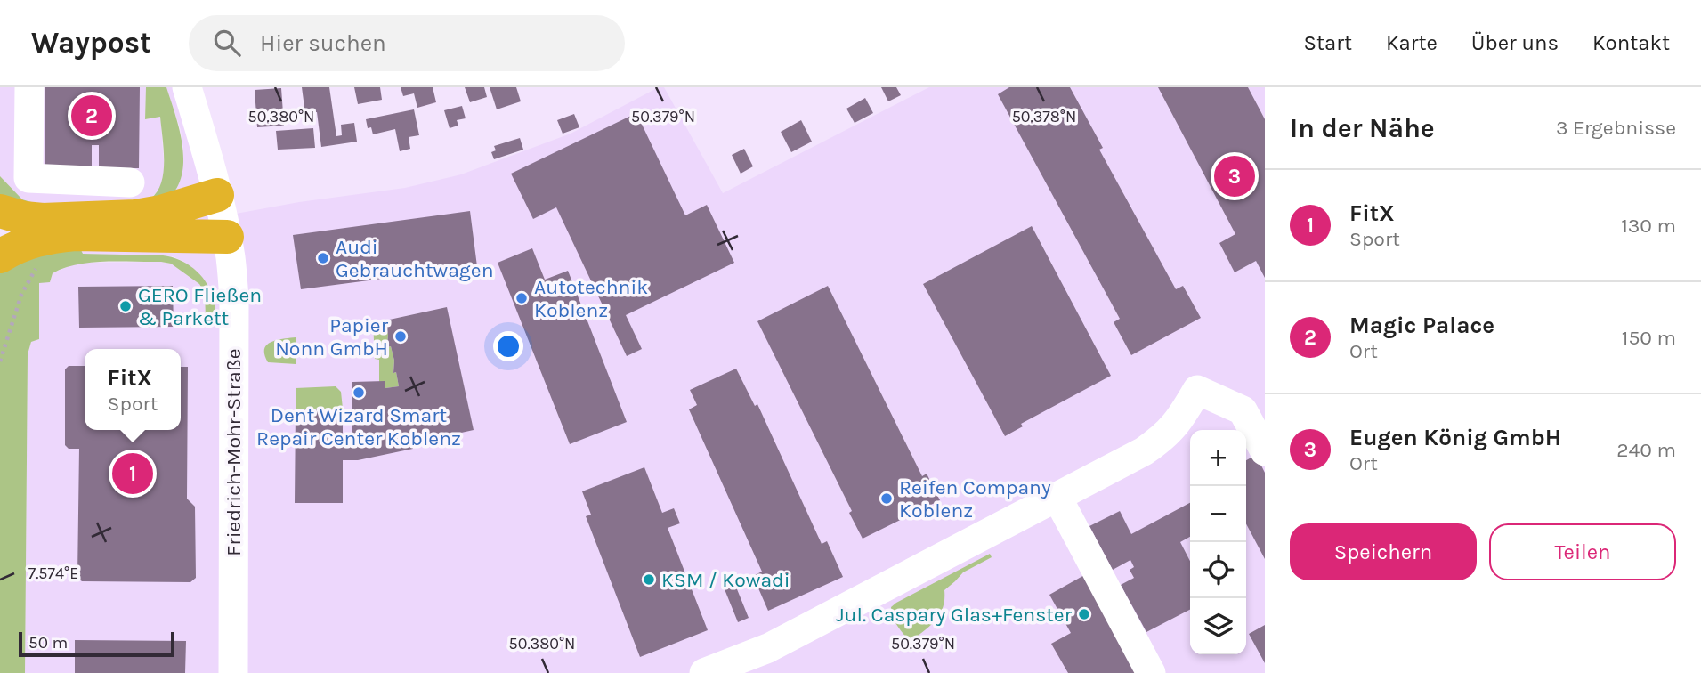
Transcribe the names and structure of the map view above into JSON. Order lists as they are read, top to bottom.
{
  "streets": {
    "street": ["Friedrich-Mohr-Straße"]
  },
  "places": [
    "Audi Gebrauchtwagen",
    "Autotechnik Koblenz",
    "GERO Fließen & Parkett",
    "Papier Nonn GmbH",
    "Dent Wizard Smart Repair Center Koblenz",
    "Reifen Company Koblenz",
    "KSM / Kowadi",
    "Jul. Caspary Glas+Fenster"
  ],
  "scale_bar": "50 m",
  "page": {
    "header": "Waypost",
    "search": "Hier suchen",
    "nav": [
      "Start",
      "Karte",
      "Über uns",
      "Kontakt"
    ],
    "heading": ["In der Nähe", "3 Ergebnisse"],
    "pins": ["2", "3", "1"],
    "list": [
      {
        "mark": "1",
        "name": "FitX",
        "note": "Sport",
        "value": "130 m"
      },
      {
        "mark": "2",
        "name": "Magic Palace",
        "note": "Ort",
        "value": "150 m"
      },
      {
        "mark": "3",
        "name": "Eugen König GmbH",
        "note": "Ort",
        "value": "240 m"
      }
    ],
    "popup": ["FitX", "Sport"],
    "map_buttons": ["+", "−"],
    "buttons": ["Speichern", "Teilen"],
    "scale": "50 m"
  },
  "coordinates": [
    "50.380°N",
    "50.379°N",
    "50.378°N",
    "7.574°E"
  ]
}
